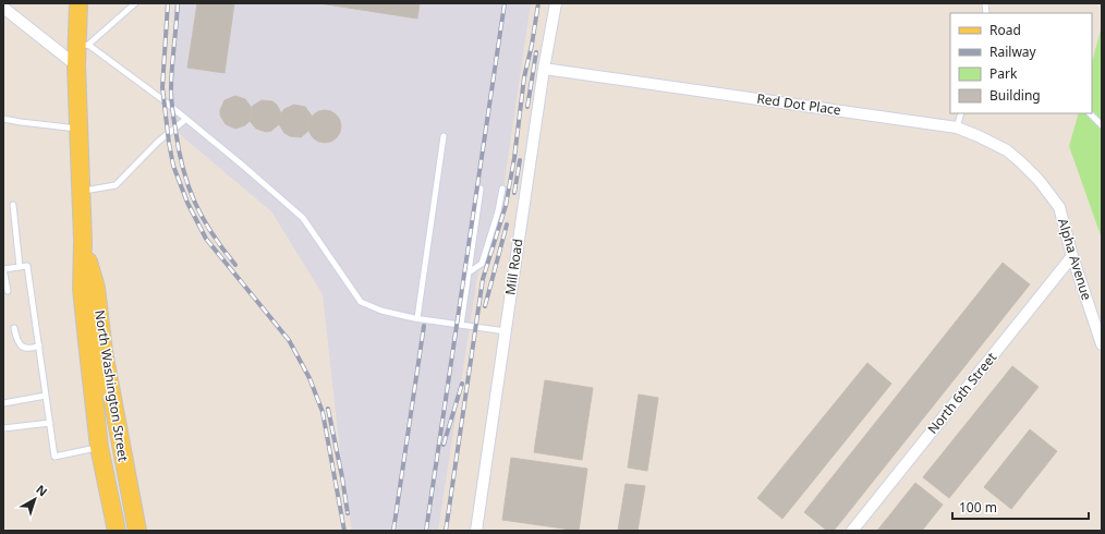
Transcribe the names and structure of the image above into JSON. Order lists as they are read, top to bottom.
{
  "streets": {
    "main road": ["North Washington Street"],
    "street": [
      "Red Dot Place",
      "Alpha Avenue",
      "Mill Road",
      "North 6th Street"
    ]
  },
  "crossings": [
    ["Red Dot Place", "Alpha Avenue"],
    ["Red Dot Place", "Mill Road"],
    ["Alpha Avenue", "North 6th Street"]
  ],
  "legend": [
    "Road",
    "Railway",
    "Park",
    "Building"
  ],
  "scale_bar": "100 m",
  "north": "top right"
}
